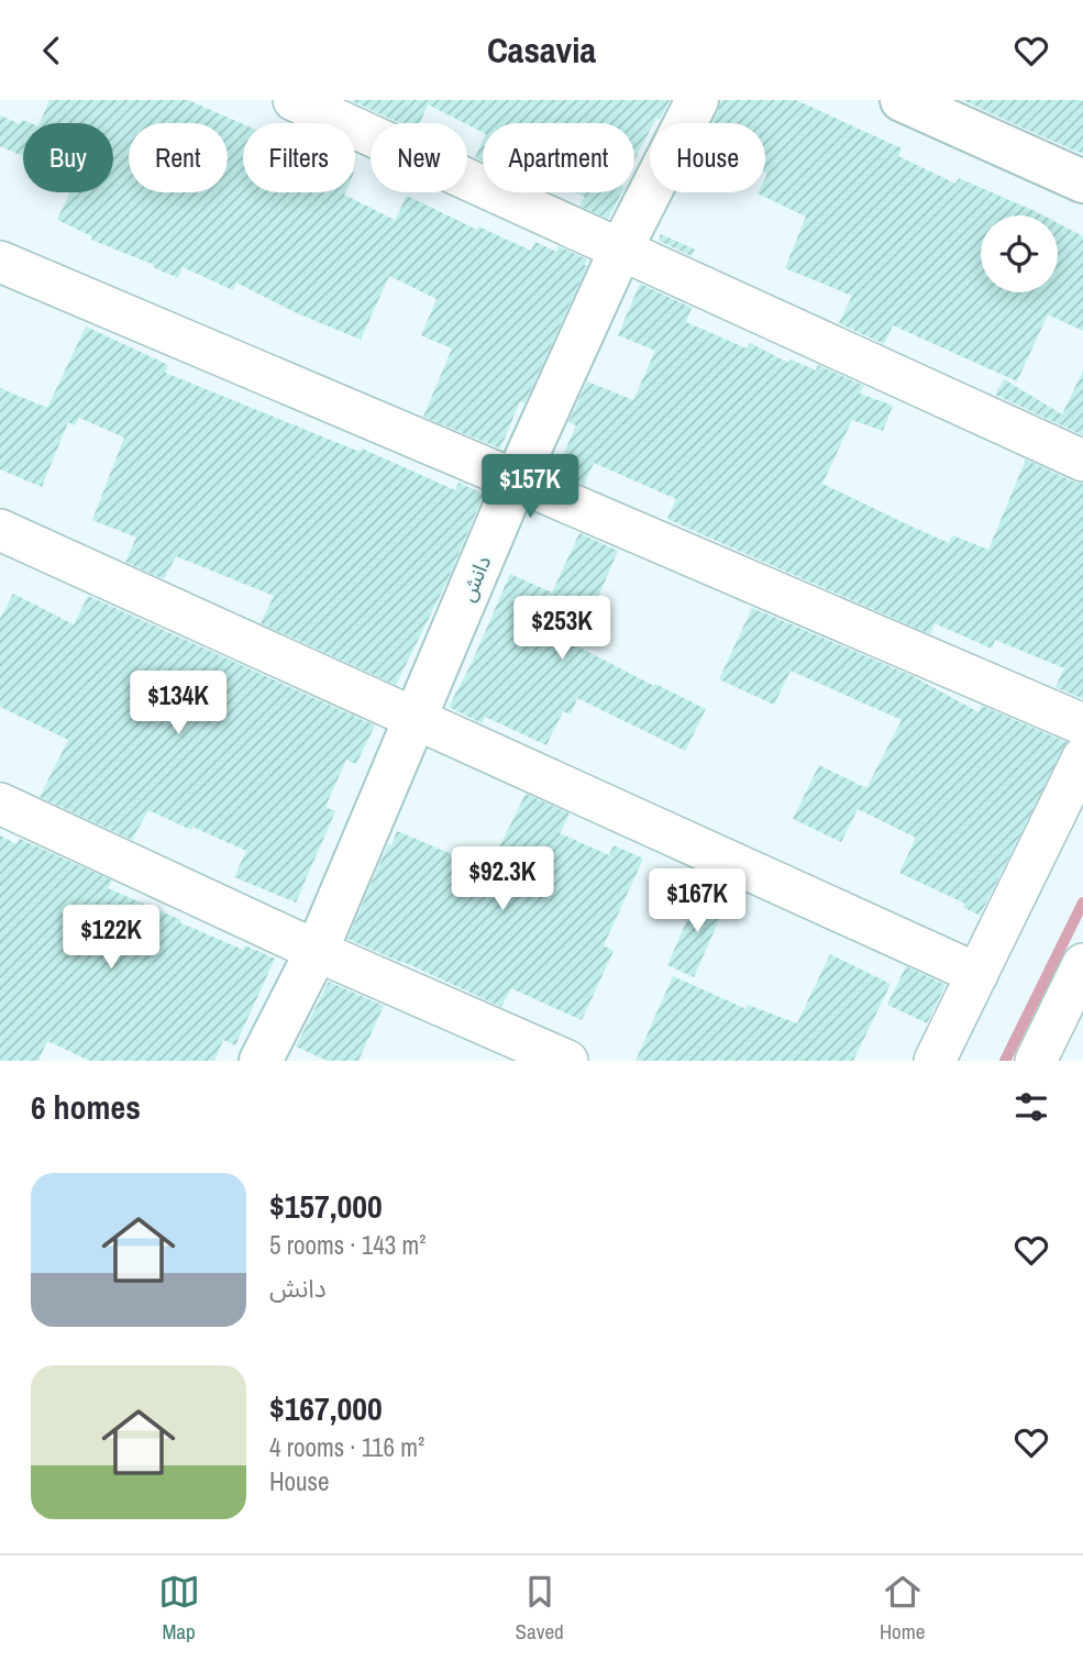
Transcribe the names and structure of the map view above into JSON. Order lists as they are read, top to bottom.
{
  "streets": {
    "main road": ["دانش"]
  },
  "page": {
    "header": "Casavia",
    "chip": [
      "Buy",
      "Rent",
      "Filters",
      "New",
      "Apartment",
      "House"
    ],
    "price": [
      "$157K",
      "$253K",
      "$134K",
      "$92.3K",
      "$167K",
      "$122K"
    ],
    "heading": "6 homes",
    "list": [
      {
        "name": "$157,000",
        "note": "5 rooms · 143 m² · دانش"
      },
      {
        "name": "$167,000",
        "note": "4 rooms · 116 m² · House"
      }
    ],
    "tabs": ["Map", "Saved", "Home"]
  }
}
